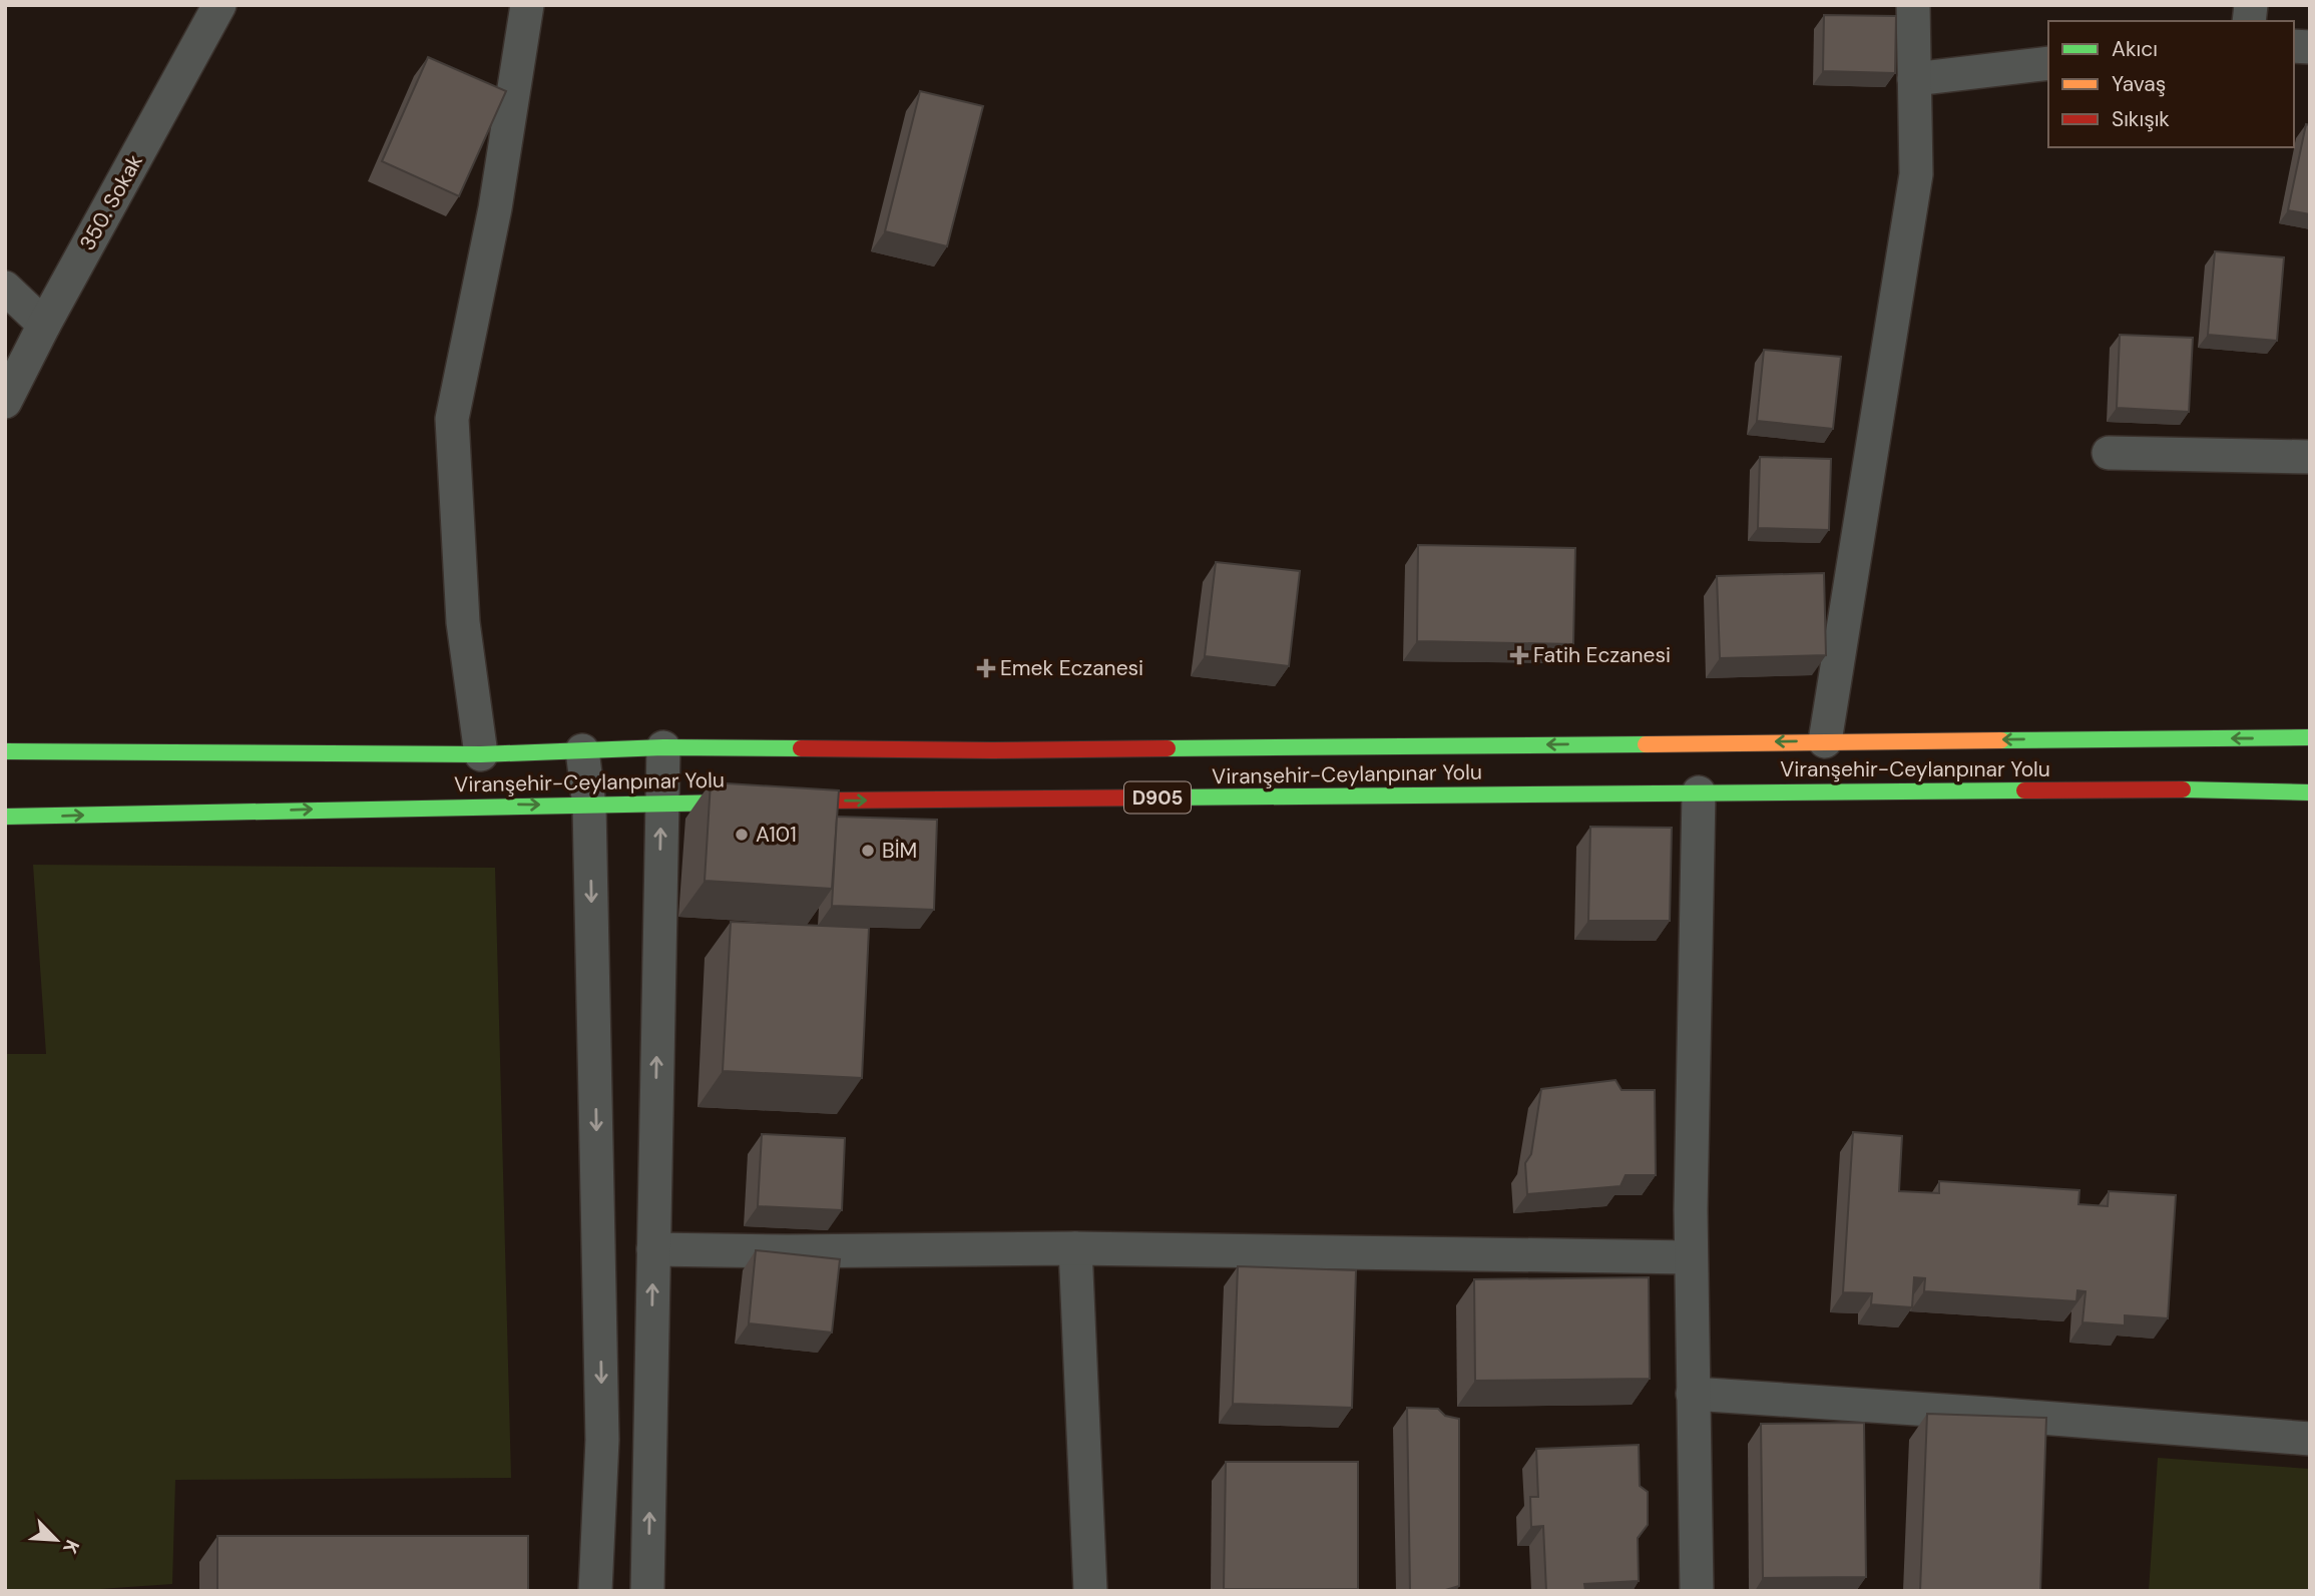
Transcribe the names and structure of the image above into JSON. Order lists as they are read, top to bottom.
{
  "streets": {
    "main road": ["Viranşehir-Ceylanpınar Yolu", "D905"],
    "street": ["350. Sokak"]
  },
  "places": {
    "health": ["Fatih Eczanesi", "Emek Eczanesi"],
    "other": ["A101", "BİM"]
  },
  "legend": ["Akıcı", "Yavaş", "Sıkışık"],
  "north": "bottom right"
}
